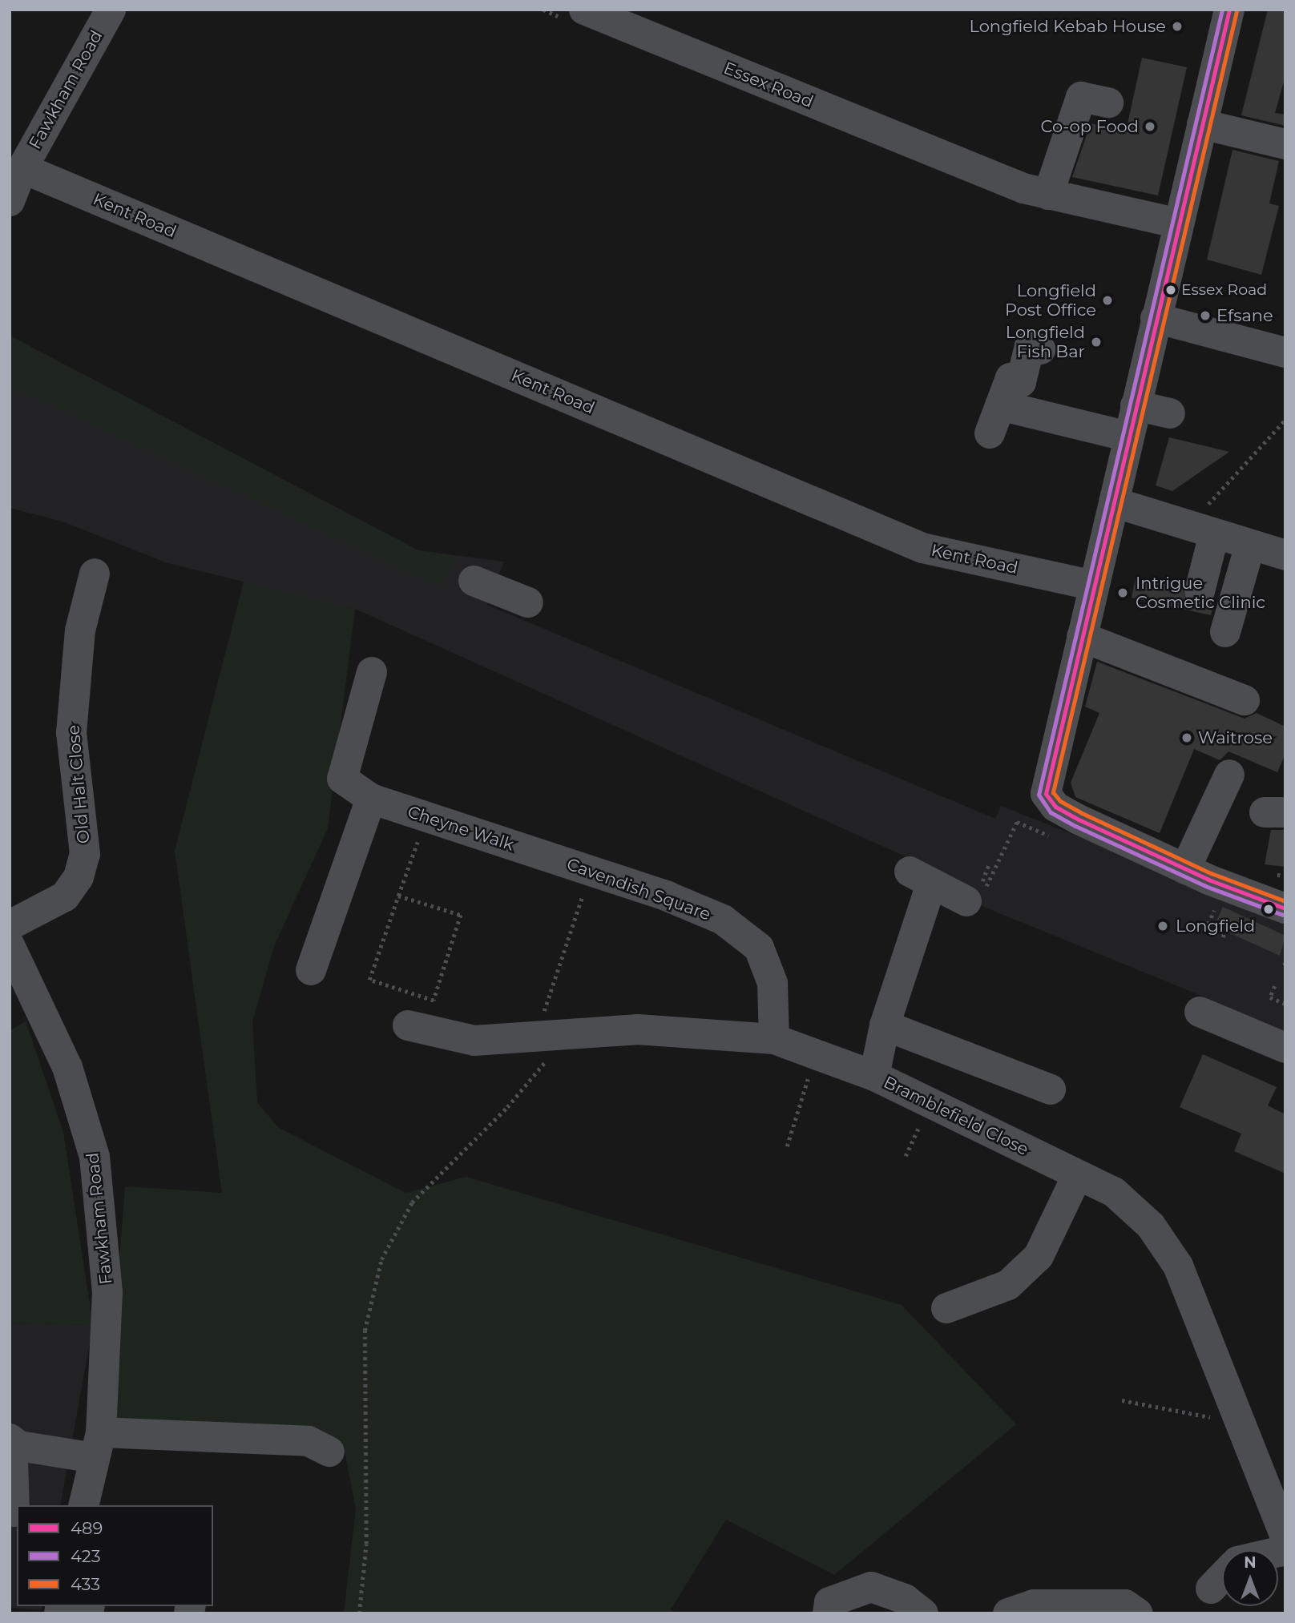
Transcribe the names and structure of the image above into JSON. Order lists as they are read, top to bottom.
{
  "streets": {
    "street": [
      "Essex Road",
      "Fawkham Road",
      "Kent Road",
      "Old Halt Close",
      "Cheyne Walk",
      "Cavendish Square",
      "Bramblefield Close"
    ]
  },
  "crossings": [
    ["Fawkham Road", "Kent Road"],
    ["Cheyne Walk", "Cavendish Square"],
    ["Cavendish Square", "Bramblefield Close"]
  ],
  "places": [
    "Longfield Kebab House",
    "Co-op Food",
    "Essex Road",
    "Longfield Post Office",
    "Efsane",
    "Longfield Fish Bar",
    "Intrigue Cosmetic Clinic",
    "Waitrose",
    "Longfield"
  ],
  "lines": ["transit line 489", "transit line 423", "transit line 433"],
  "legend": ["489", "423", "433"],
  "north": "top"
}
